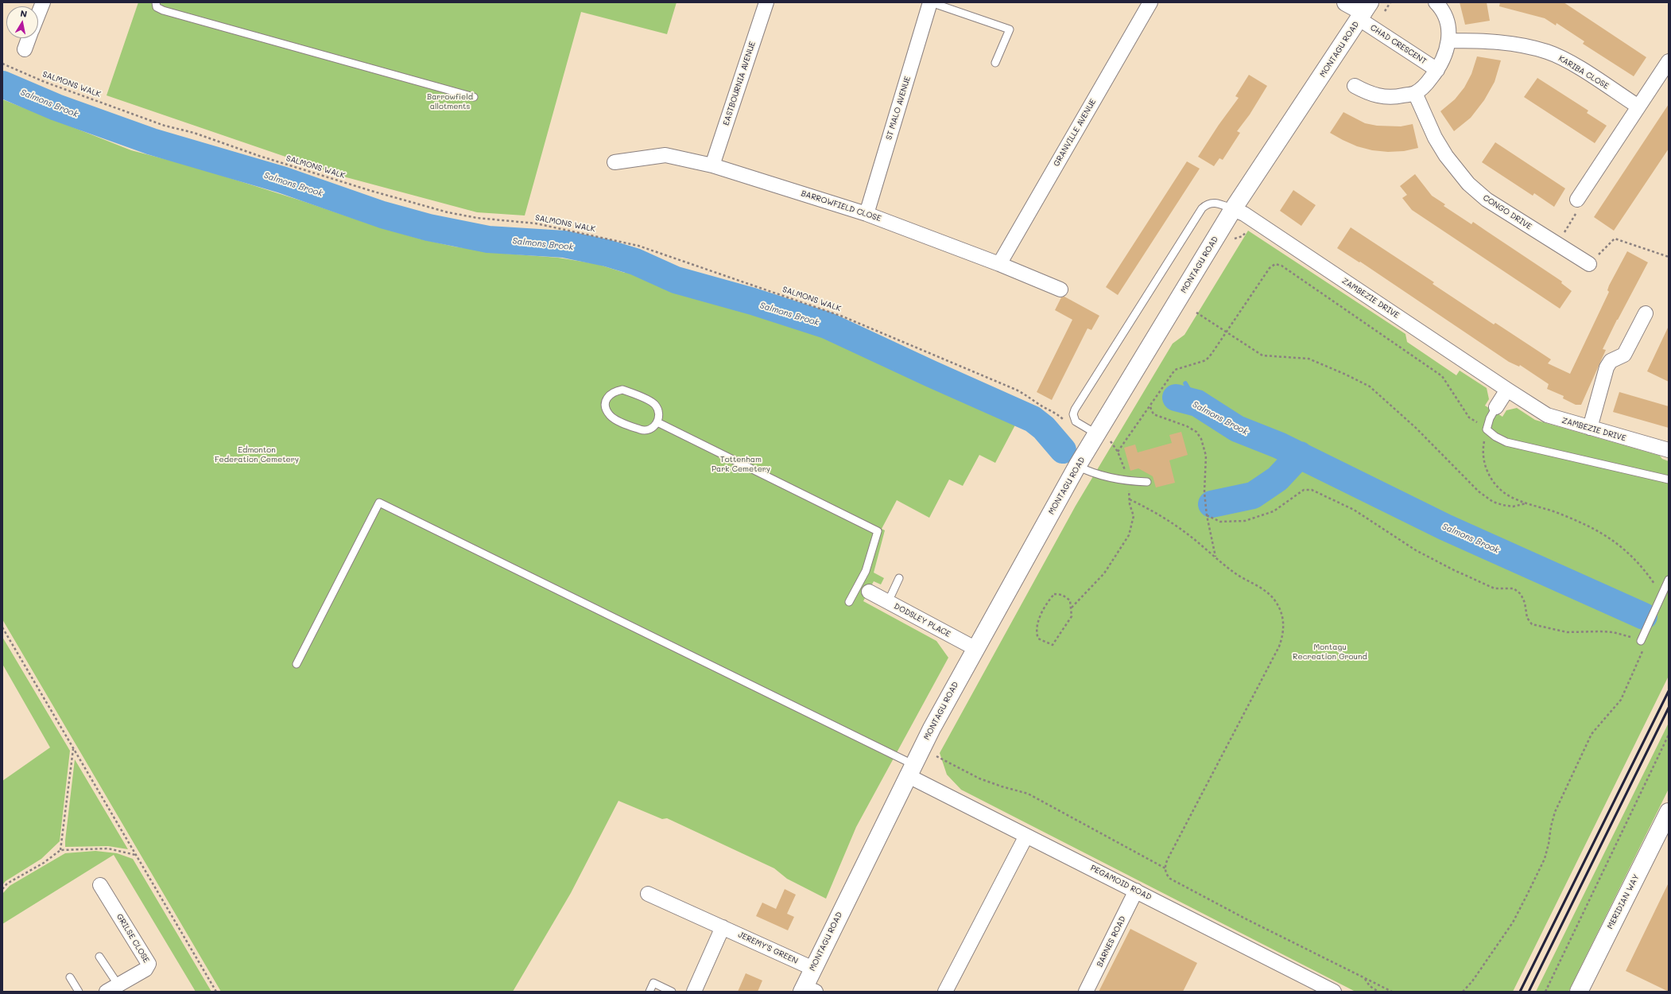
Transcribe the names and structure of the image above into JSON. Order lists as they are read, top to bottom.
{
  "streets": {
    "main road": ["MONTAGU ROAD", "MERIDIAN WAY"],
    "street": [
      "CHAD CRESCENT",
      "KARIBA CLOSE",
      "EASTBOURNIA AVENUE",
      "ST MALO AVENUE",
      "GRANVILLE AVENUE",
      "BARROWFIELD CLOSE",
      "CONGO DRIVE",
      "ZAMBEZIE DRIVE",
      "DODSLEY PLACE",
      "PEGAMOID ROAD",
      "GRILSE CLOSE",
      "BARNES ROAD",
      "JEREMY'S GREEN"
    ],
    "path": ["SALMONS WALK"]
  },
  "crossings": [
    ["CHAD CRESCENT", "MONTAGU ROAD"],
    ["MONTAGU ROAD", "ZAMBEZIE DRIVE"],
    ["MONTAGU ROAD", "DODSLEY PLACE"],
    ["MONTAGU ROAD", "PEGAMOID ROAD"],
    ["MONTAGU ROAD", "JEREMY'S GREEN"],
    ["EASTBOURNIA AVENUE", "BARROWFIELD CLOSE"],
    ["ST MALO AVENUE", "BARROWFIELD CLOSE"],
    ["GRANVILLE AVENUE", "BARROWFIELD CLOSE"],
    ["PEGAMOID ROAD", "BARNES ROAD"]
  ],
  "water": ["Salmons Brook"],
  "parks": [
    "Barrowfield allotments",
    "Edmonton Federation Cemetery",
    "Tottenham Park Cemetery",
    "Montagu Recreation Ground"
  ],
  "north": "top"
}
